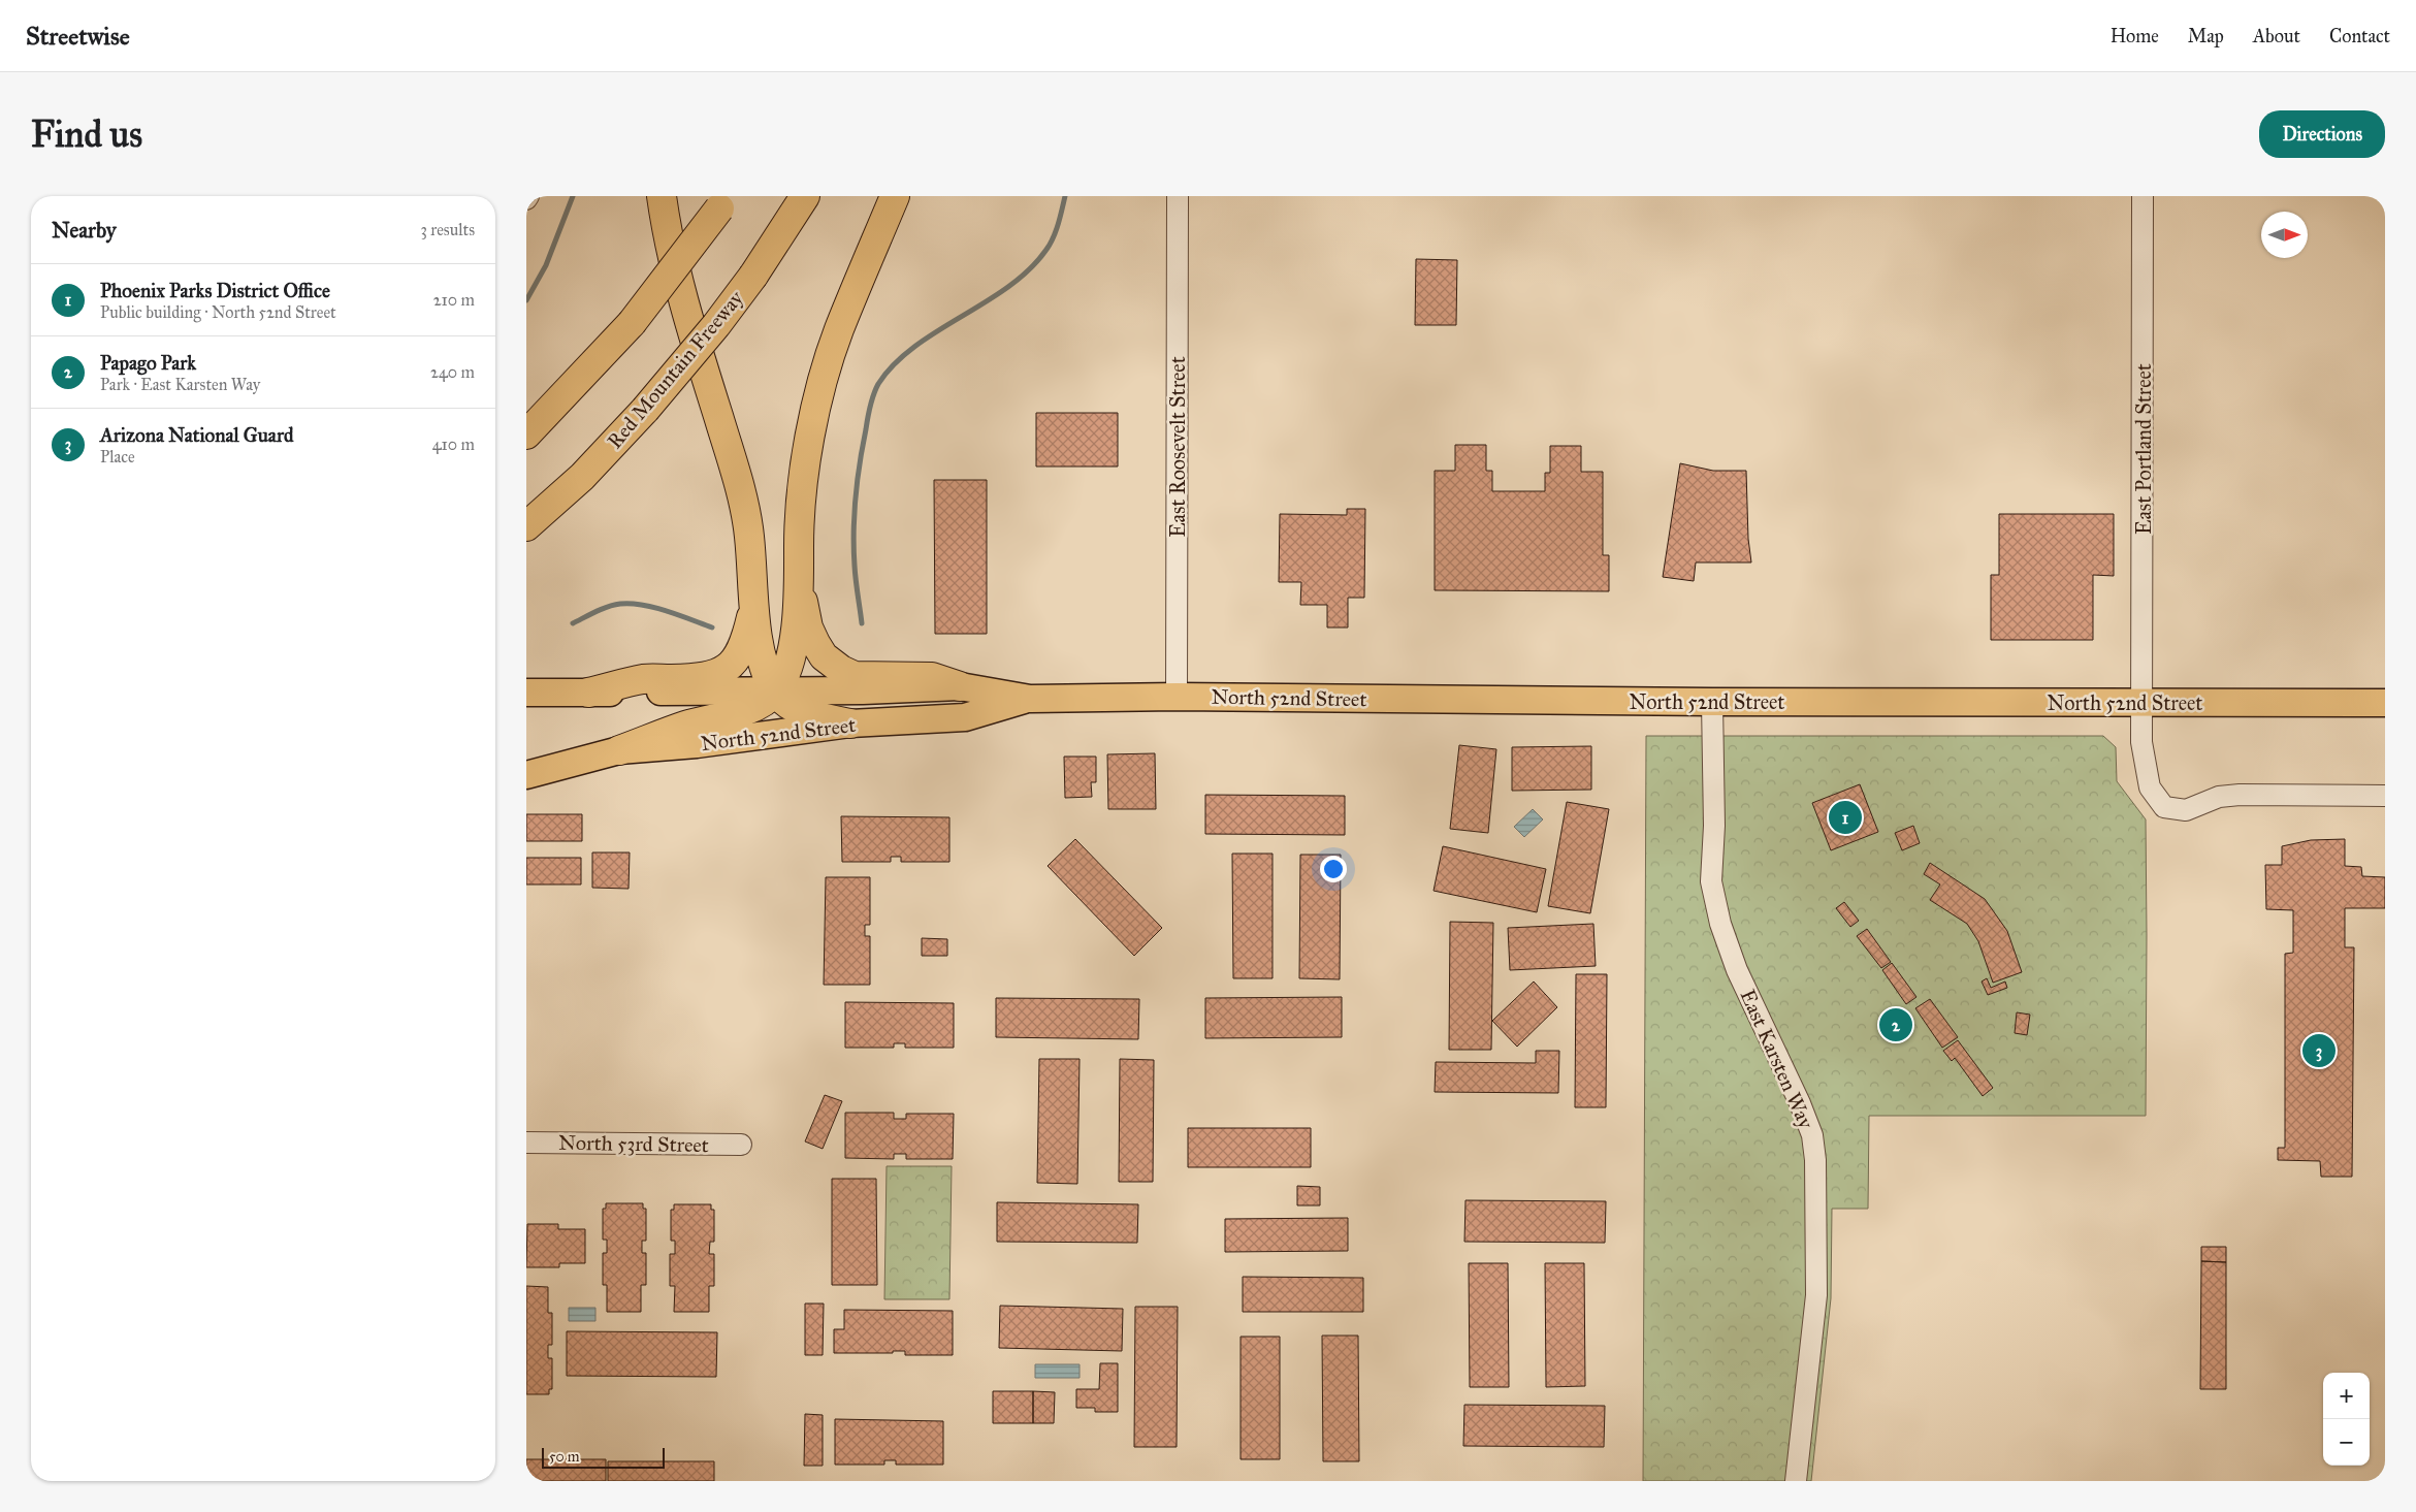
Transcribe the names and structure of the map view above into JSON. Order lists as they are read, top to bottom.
{
  "streets": {
    "highway": ["Red Mountain Freeway"],
    "main road": ["North 52nd Street"],
    "street": [
      "East Roosevelt Street",
      "East Portland Street",
      "East Karsten Way",
      "North 53rd Street"
    ]
  },
  "crossings": [
    ["East Roosevelt Street", "North 52nd Street"],
    ["East Portland Street", "North 52nd Street"],
    ["North 52nd Street", "East Karsten Way"]
  ],
  "scale_bar": "50 m",
  "north": "right",
  "page": {
    "header": "Streetwise",
    "nav": [
      "Home",
      "Map",
      "About",
      "Contact"
    ],
    "buttons": "Directions",
    "title": "Find us",
    "heading": ["Nearby", "3 results"],
    "list": [
      {
        "mark": "1",
        "name": "Phoenix Parks District Office",
        "note": "Public building · North 52nd Street",
        "value": "210 m"
      },
      {
        "mark": "2",
        "name": "Papago Park",
        "note": "Park · East Karsten Way",
        "value": "240 m"
      },
      {
        "mark": "3",
        "name": "Arizona National Guard",
        "note": "Place",
        "value": "410 m"
      }
    ],
    "pins": ["1", "2", "3"],
    "map_buttons": ["+", "−"],
    "scale": "50 m"
  }
}
